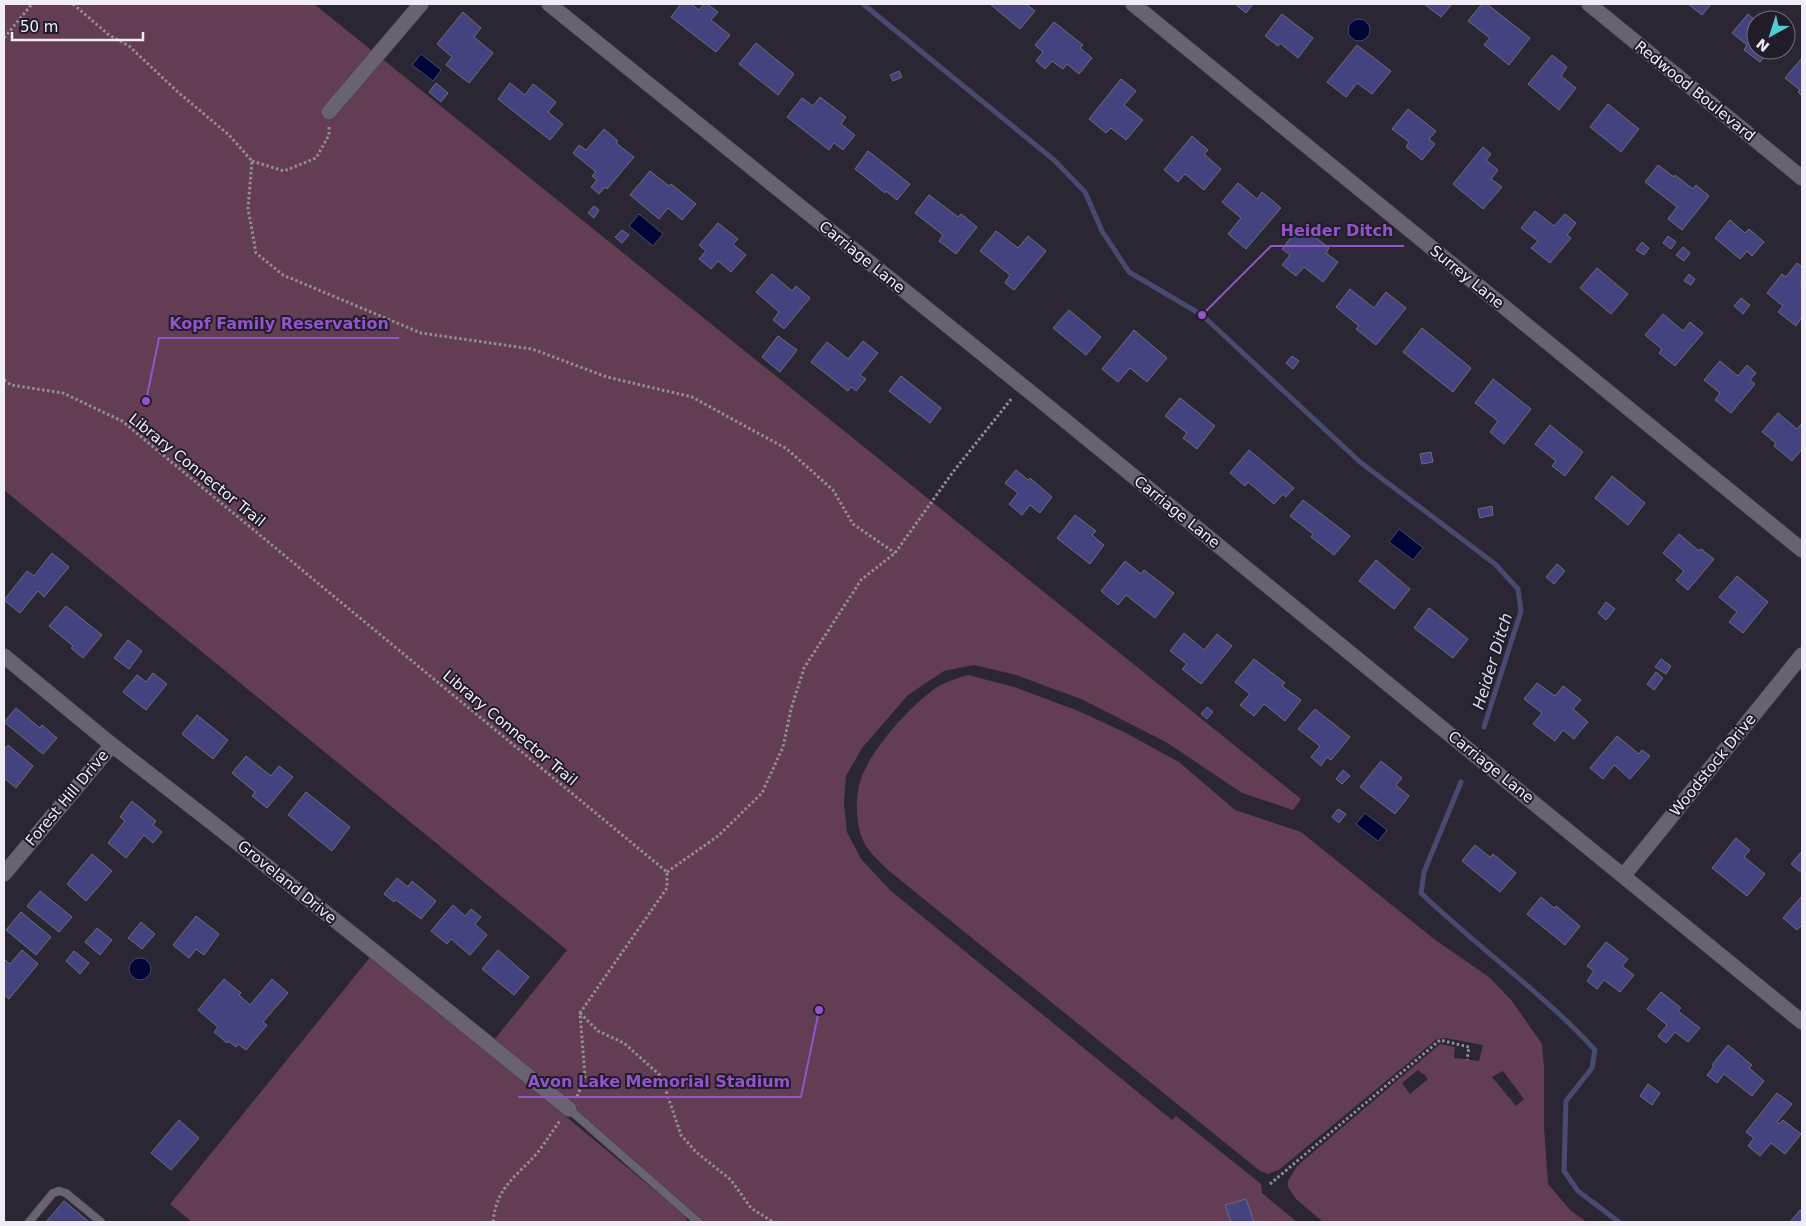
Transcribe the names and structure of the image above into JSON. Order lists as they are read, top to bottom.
{
  "streets": {
    "street": [
      "Redwood Boulevard",
      "Carriage Lane",
      "Surrey Lane",
      "Woodstock Drive",
      "Forest Hill Drive",
      "Groveland Drive"
    ],
    "path": ["Library Connector Trail"]
  },
  "crossings": [
    ["Carriage Lane", "Woodstock Drive"],
    ["Forest Hill Drive", "Groveland Drive"]
  ],
  "water": ["Heider Ditch"],
  "places": ["Heider Ditch", "Kopf Family Reservation", "Avon Lake Memorial Stadium"],
  "scale_bar": "50 m",
  "north": "bottom left"
}
